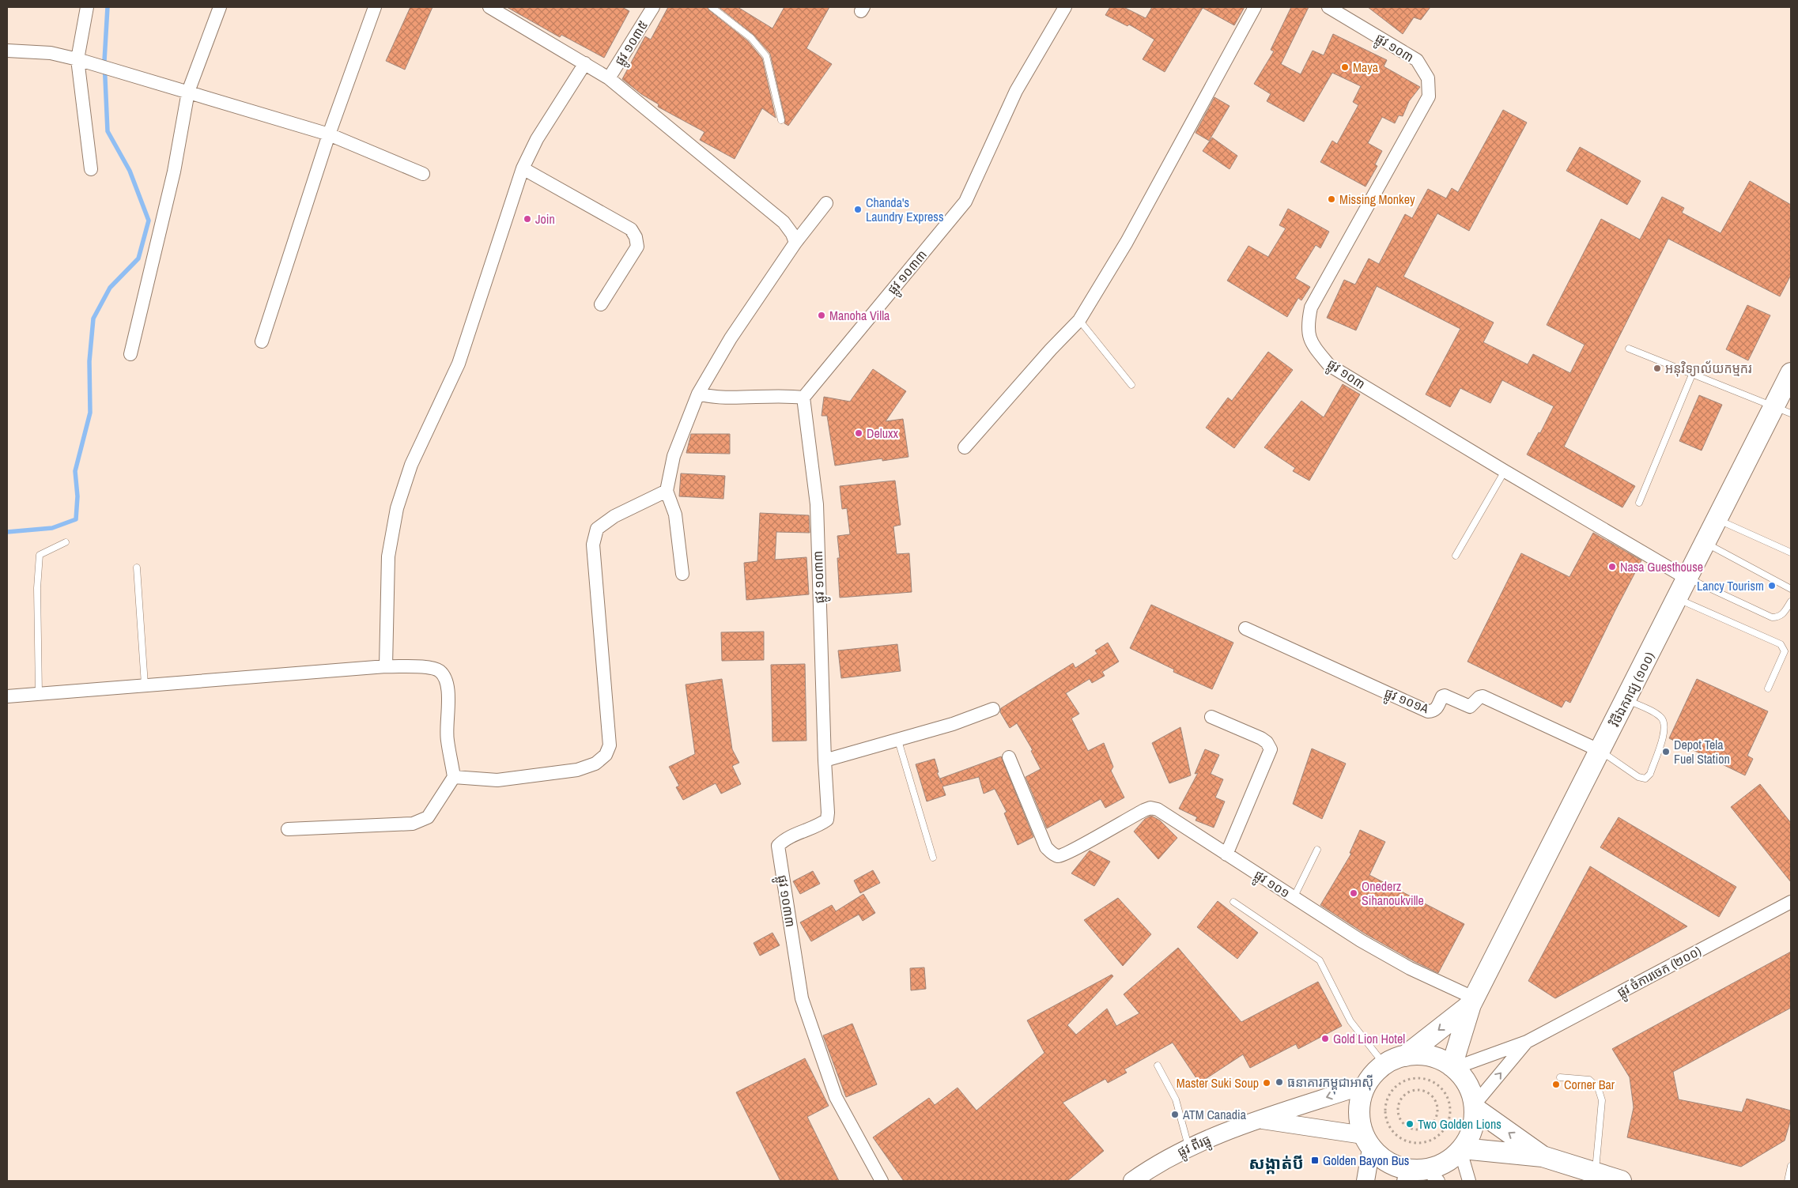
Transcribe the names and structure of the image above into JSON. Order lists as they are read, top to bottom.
{
  "streets": {
    "main road": ["វិថីឯករាជ្យ (១០០)", "ផ្លូវ ពីរធ្នូ"],
    "street": [
      "ផ្លូវ ១០៣៥",
      "ផ្លូវ ១០៣",
      "ផ្លូវ ១០៣៣",
      "ផ្លូវ ១០១A",
      "ផ្លូវ ១០១",
      "ផ្លូវ ចំការចេក (២០០)"
    ]
  },
  "crossings": [
    ["ផ្លូវ ១០៣", "វិថីឯករាជ្យ (១០០)"],
    ["វិថីឯករាជ្យ (១០០)", "ផ្លូវ ១០១A"],
    ["វិថីឯករាជ្យ (១០០)", "ផ្លូវ ១០១"],
    ["វិថីឯករាជ្យ (១០០)", "ផ្លូវ ចំការចេក (២០០)"]
  ],
  "districts": ["សង្កាត់បី"],
  "places": {
    "other": [
      "Maya",
      "Missing Monkey",
      "Chanda's Laundry Express",
      "Join",
      "Manoha Villa",
      "អនុវិទ្យាល័យកម្មករ",
      "Deluxx",
      "Nasa Guesthouse",
      "Lancy Tourism",
      "Depot Tela Fuel Station",
      "Onederz Sihanoukville",
      "Gold Lion Hotel",
      "ធនាគារកម្ពុជាអាសុី",
      "Master Suki Soup",
      "Corner Bar",
      "ATM Canadia",
      "Two Golden Lions"
    ],
    "transit": ["Golden Bayon Bus"]
  }
}
